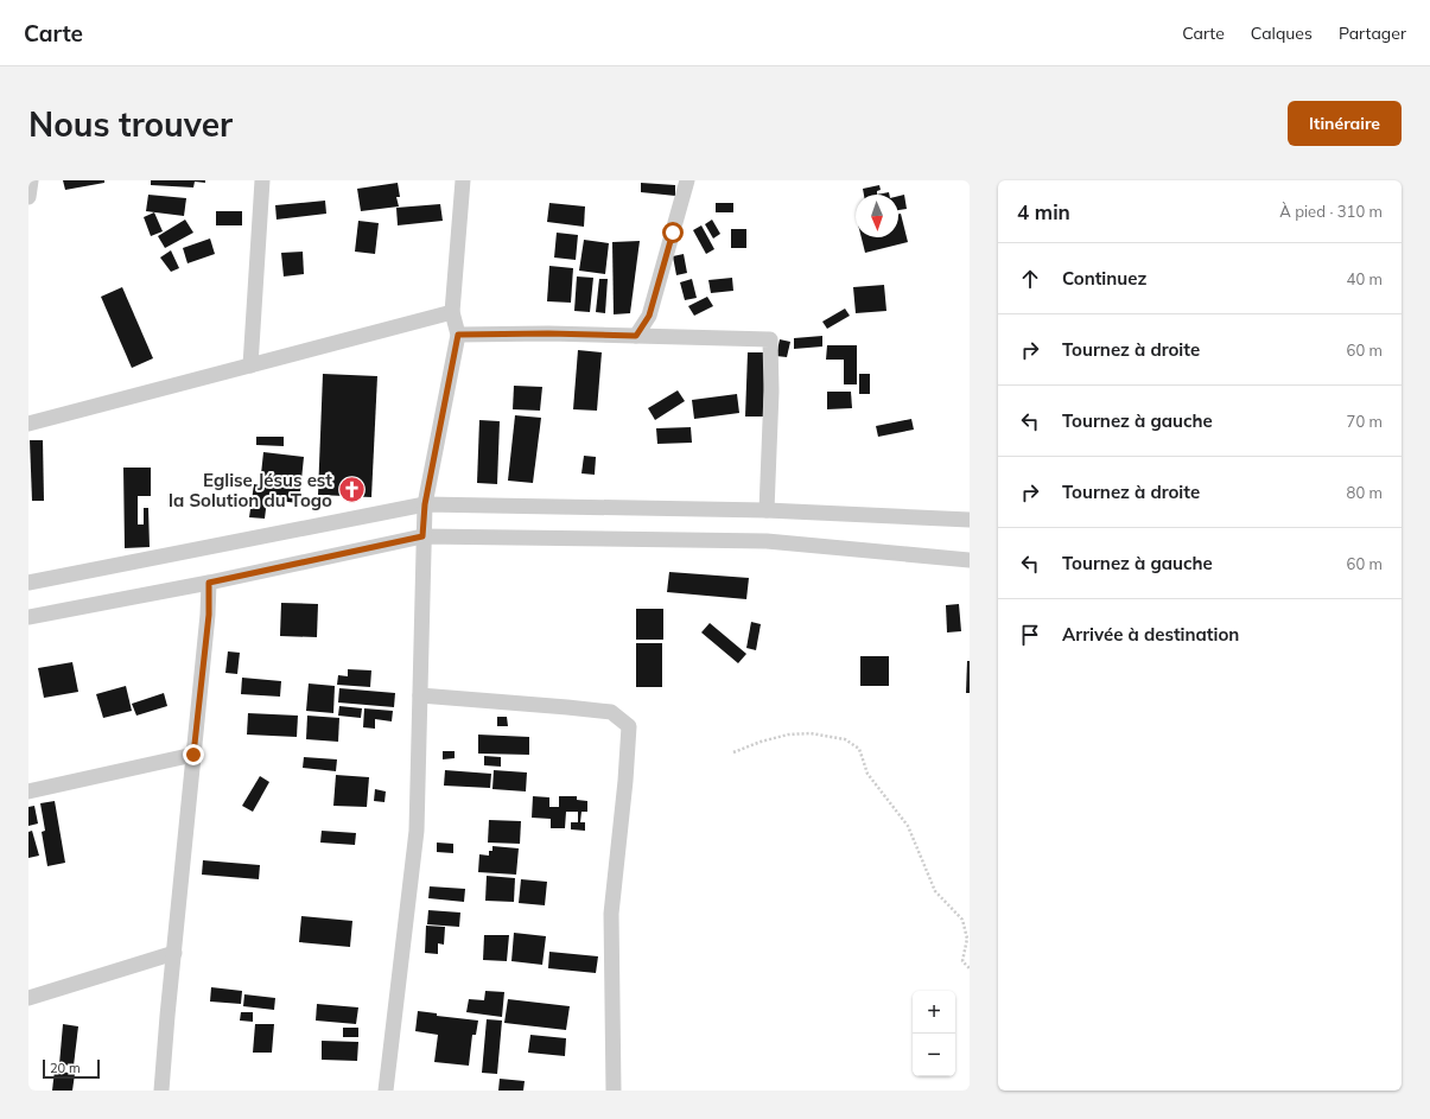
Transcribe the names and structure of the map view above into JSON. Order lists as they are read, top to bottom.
{
  "places": {
    "church": ["Eglise Jésus est la Solution du Togo"]
  },
  "scale_bar": "20 m",
  "north": "bottom",
  "page": {
    "header": "Carte",
    "nav": ["Carte", "Calques", "Partager"],
    "buttons": "Itinéraire",
    "title": "Nous trouver",
    "heading": ["4 min", "À pied · 310 m"],
    "list": [
      ["Continuez", "40 m"],
      ["Tournez à droite", "60 m"],
      ["Tournez à gauche", "70 m"],
      ["Tournez à droite", "80 m"],
      ["Tournez à gauche", "60 m"],
      "Arrivée à destination"
    ],
    "map_buttons": ["+", "−"],
    "scale": "20 m"
  }
}
